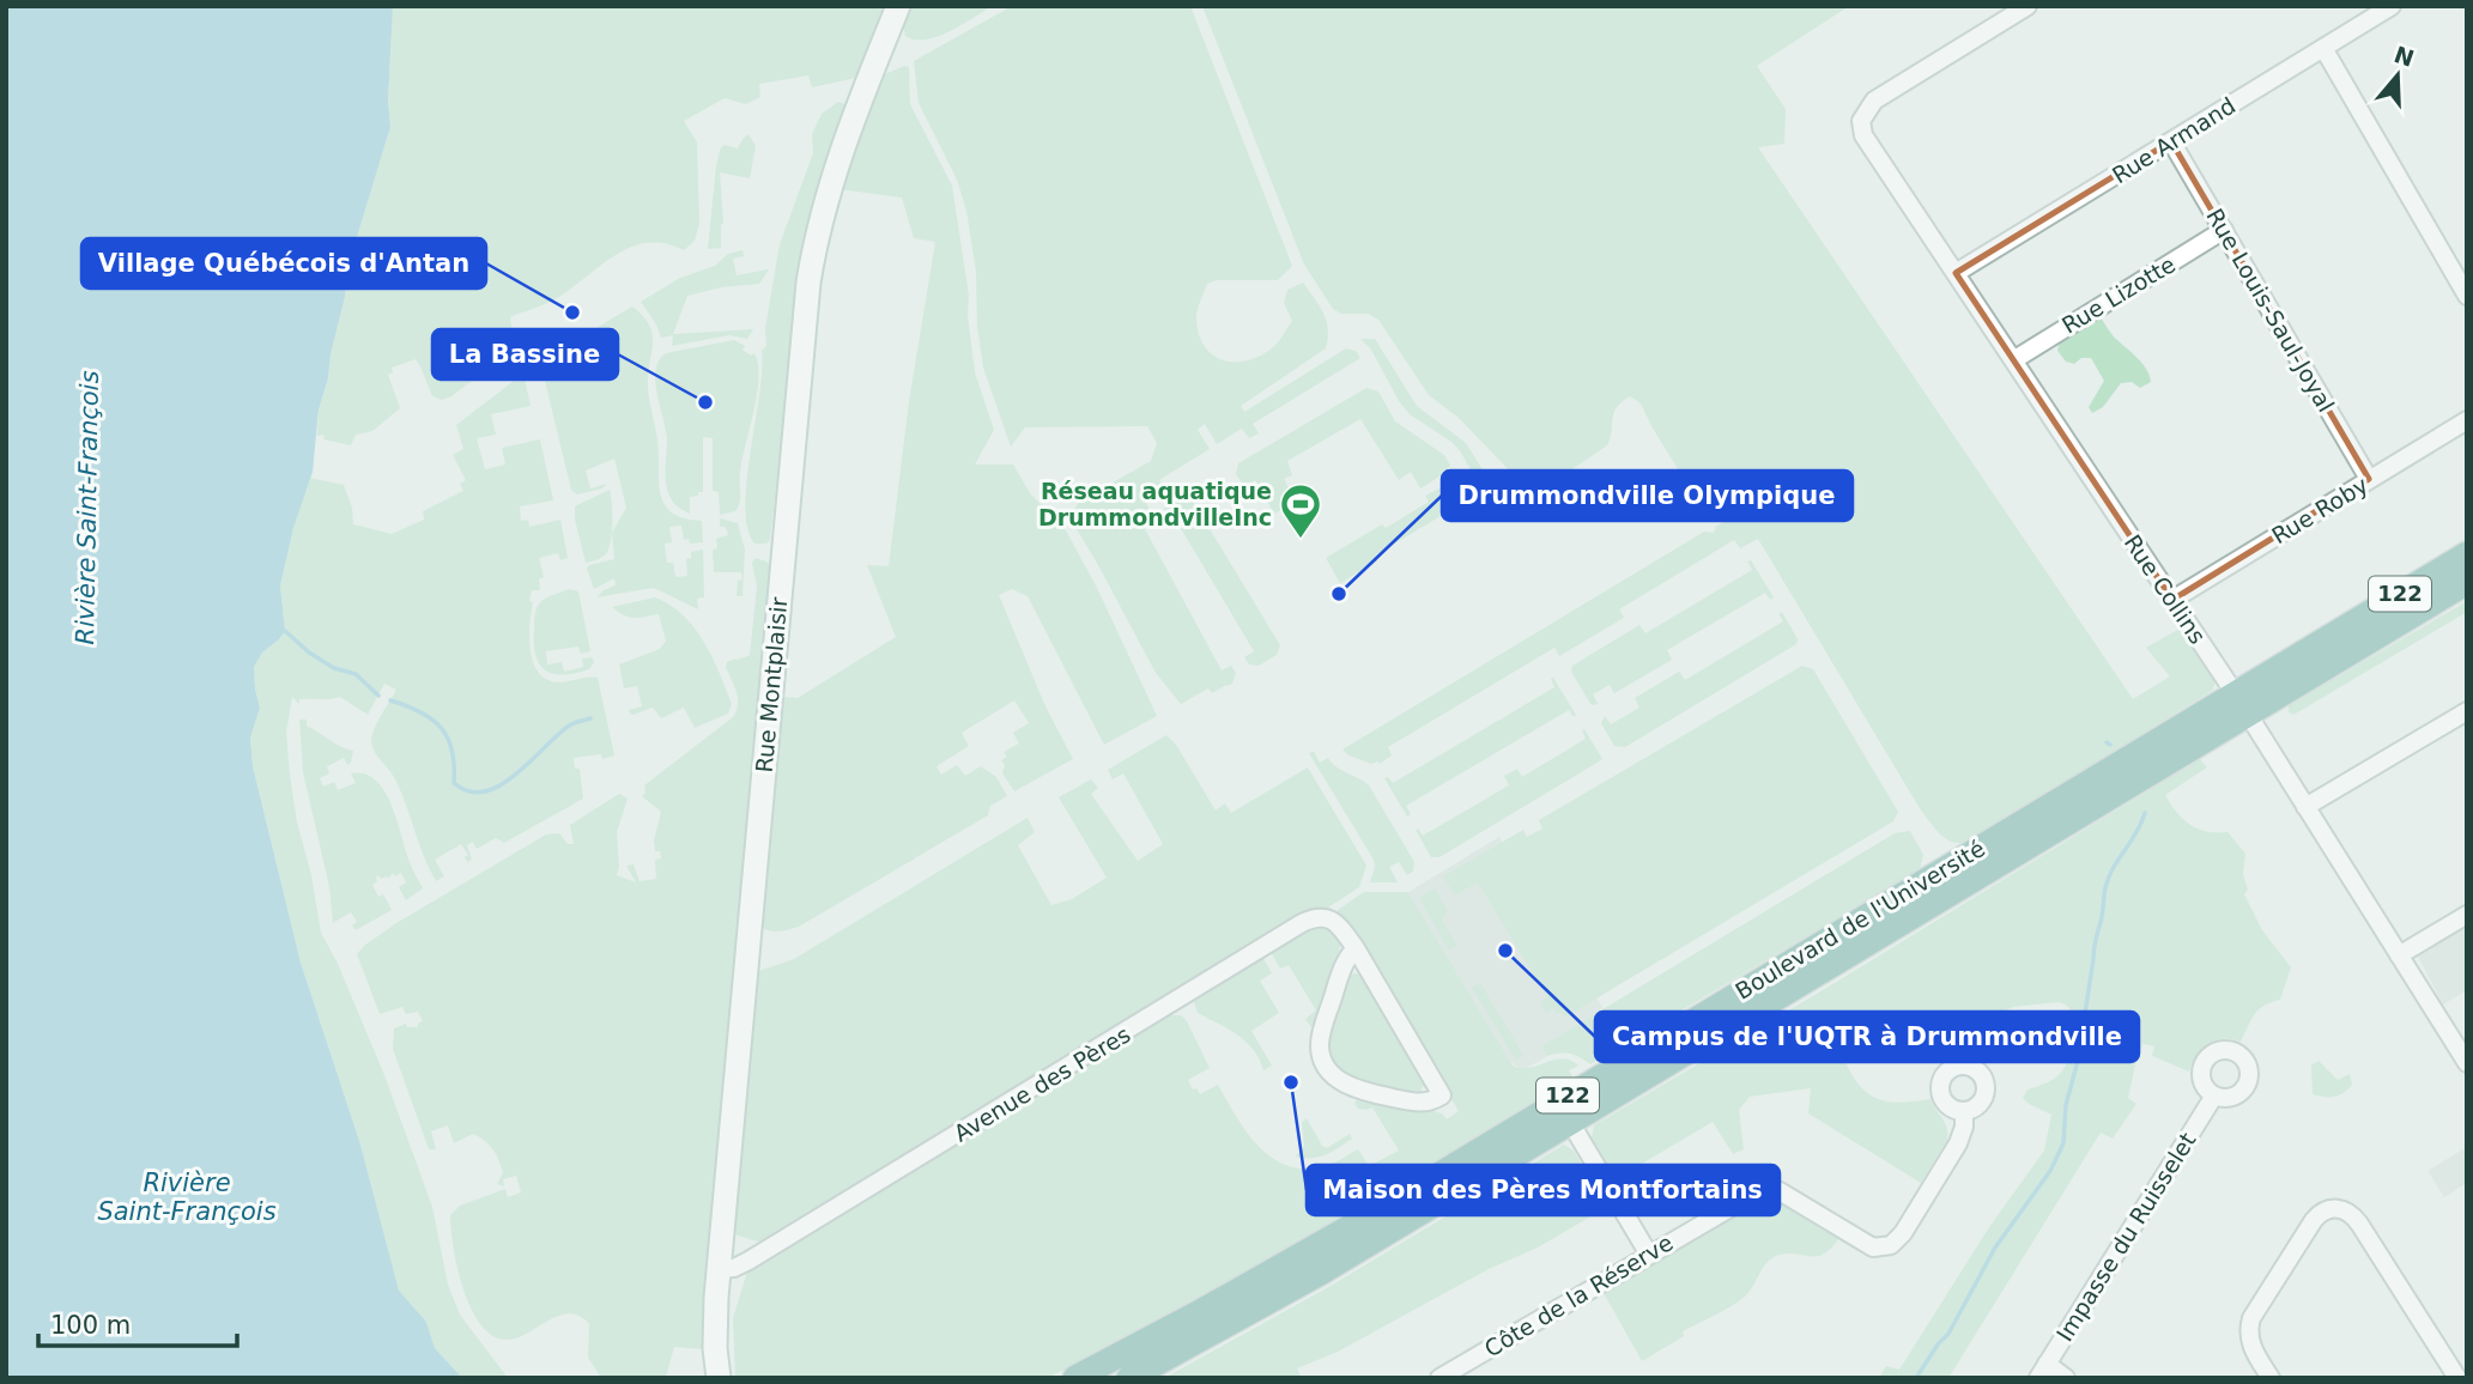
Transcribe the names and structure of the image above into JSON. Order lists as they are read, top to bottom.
{
  "streets": {
    "main road": ["122", "Boulevard de l'Université"],
    "street": [
      "Rue Armand",
      "Rue Lizotte",
      "Rue Louis-Saul-Joyal",
      "Rue Roby",
      "Rue Collins",
      "Rue Montplaisir",
      "Avenue des Pères",
      "Impasse du Ruisselet",
      "Côte de la Réserve"
    ]
  },
  "crossings": [
    ["Rue Armand", "Rue Louis-Saul-Joyal"],
    ["Rue Armand", "Rue Collins"],
    ["Rue Lizotte", "Rue Louis-Saul-Joyal"],
    ["Rue Lizotte", "Rue Collins"],
    ["Rue Louis-Saul-Joyal", "Rue Roby"],
    ["Rue Roby", "Rue Collins"],
    ["Rue Collins", "Boulevard de l'Université"],
    ["Rue Montplaisir", "Avenue des Pères"]
  ],
  "water": ["Rivière Saint-François"],
  "places": {
    "other": [
      "Village Québécois d'Antan",
      "La Bassine",
      "Drummondville Olympique",
      "Campus de l'UQTR à Drummondville",
      "Maison des Pères Montfortains"
    ],
    "sports": ["Réseau aquatique DrummondvilleInc"]
  },
  "scale_bar": "100 m",
  "north": "top"
}
